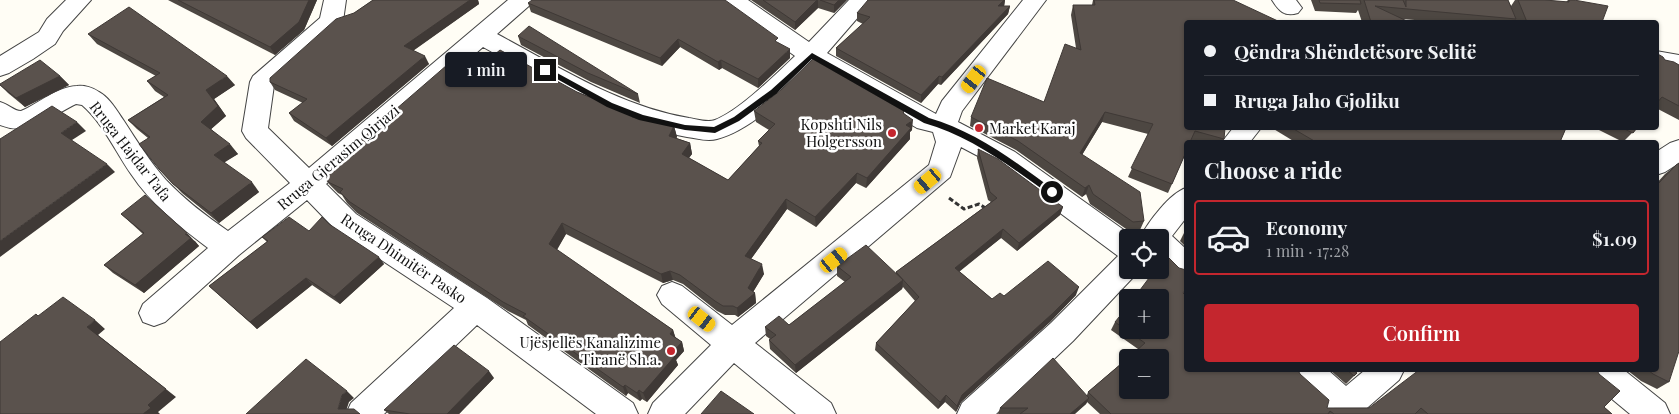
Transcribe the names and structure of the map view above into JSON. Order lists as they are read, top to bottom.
{
  "streets": {
    "street": ["Rruga Hajdar Tafa", "Rruga Gjerasim Qirjazi", "Rruga Dhimitër Pasko"]
  },
  "crossings": [
    ["Rruga Hajdar Tafa", "Rruga Gjerasim Qirjazi"],
    ["Rruga Gjerasim Qirjazi", "Rruga Dhimitër Pasko"]
  ],
  "places": ["Market Karaj", "Kopshti Nils Holgersson", "Ujësjellës Kanalizime Tiranë Sh.a."],
  "page": {
    "banner": ["Qëndra Shëndetësore Selitë", "Rruga Jaho Gjoliku"],
    "bubble": "1 min",
    "heading": "Choose a ride",
    "list": [
      {
        "name": "Economy",
        "note": "1 min · 17:28",
        "value": "$1.09"
      }
    ],
    "map_buttons": ["+", "−"],
    "buttons": "Confirm"
  }
}
